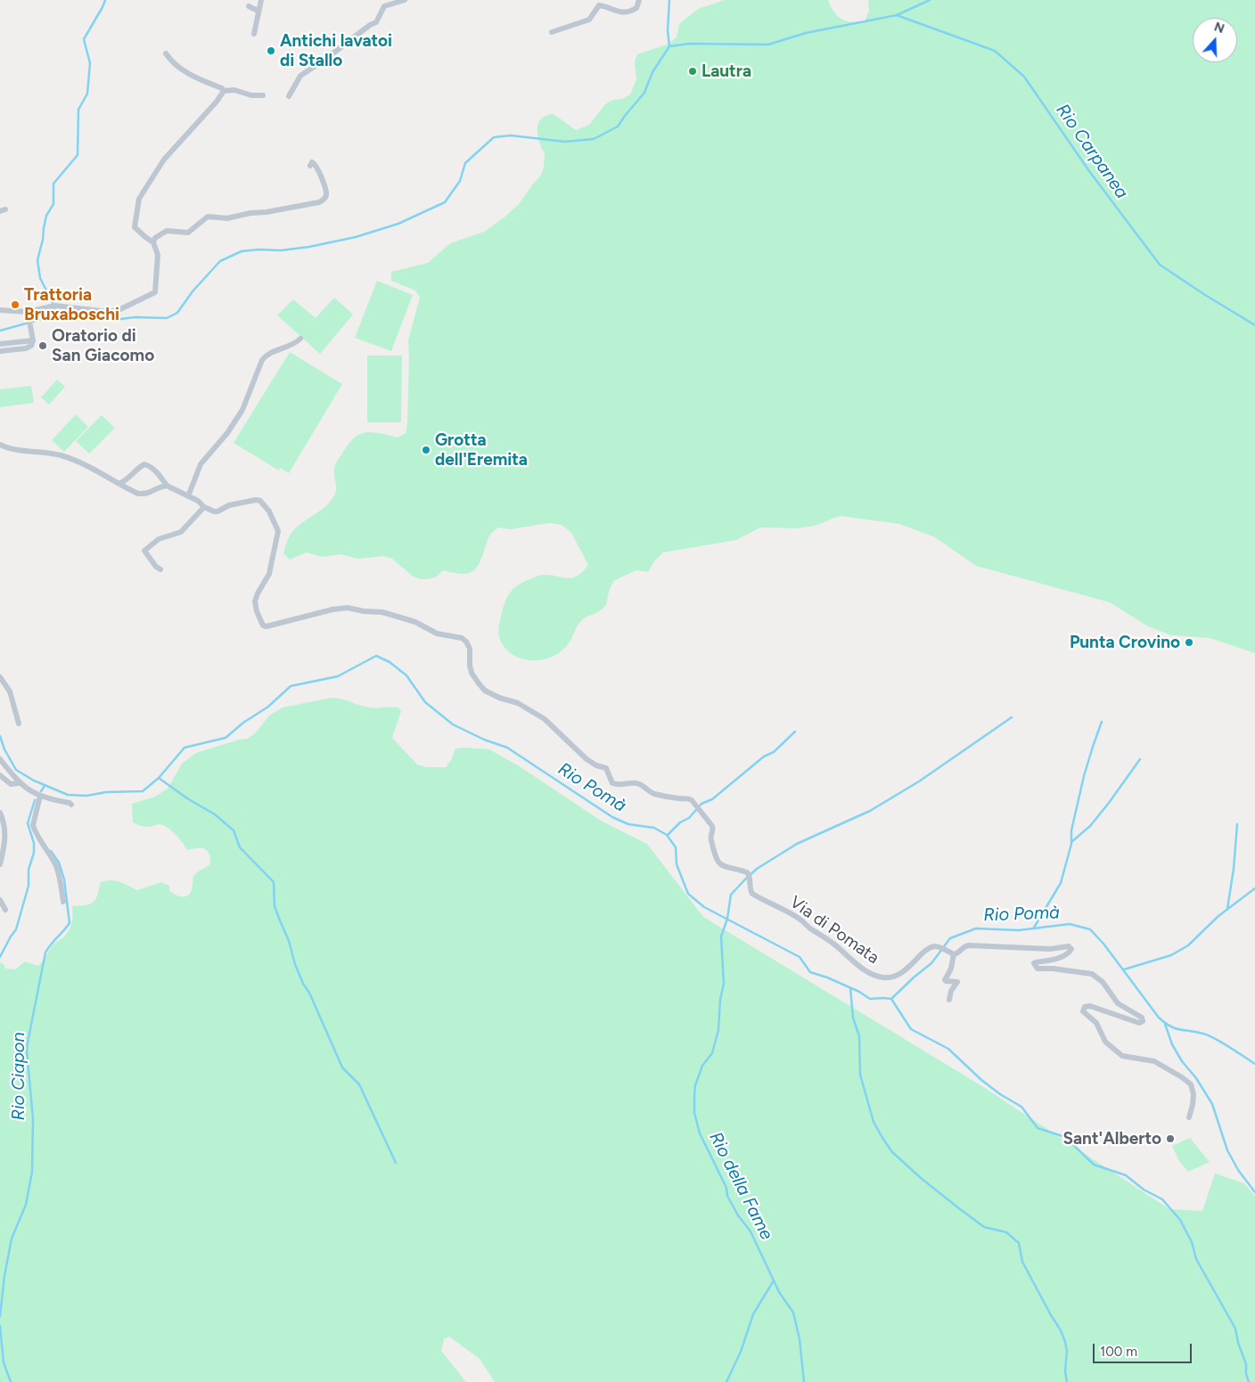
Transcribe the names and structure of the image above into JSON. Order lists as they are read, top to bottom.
{
  "streets": {
    "street": ["Via di Pomata"]
  },
  "water": [
    "Rio Carpanea",
    "Rio Pomà",
    "Rio Ciapon",
    "Rio della Fame"
  ],
  "places": [
    "Antichi lavatoi di Stallo",
    "Lautra",
    "Trattoria Bruxaboschi",
    "Oratorio di San Giacomo",
    "Grotta dell'Eremita",
    "Punta Crovino",
    "Sant'Alberto"
  ],
  "scale_bar": "100 m",
  "north": "top"
}
